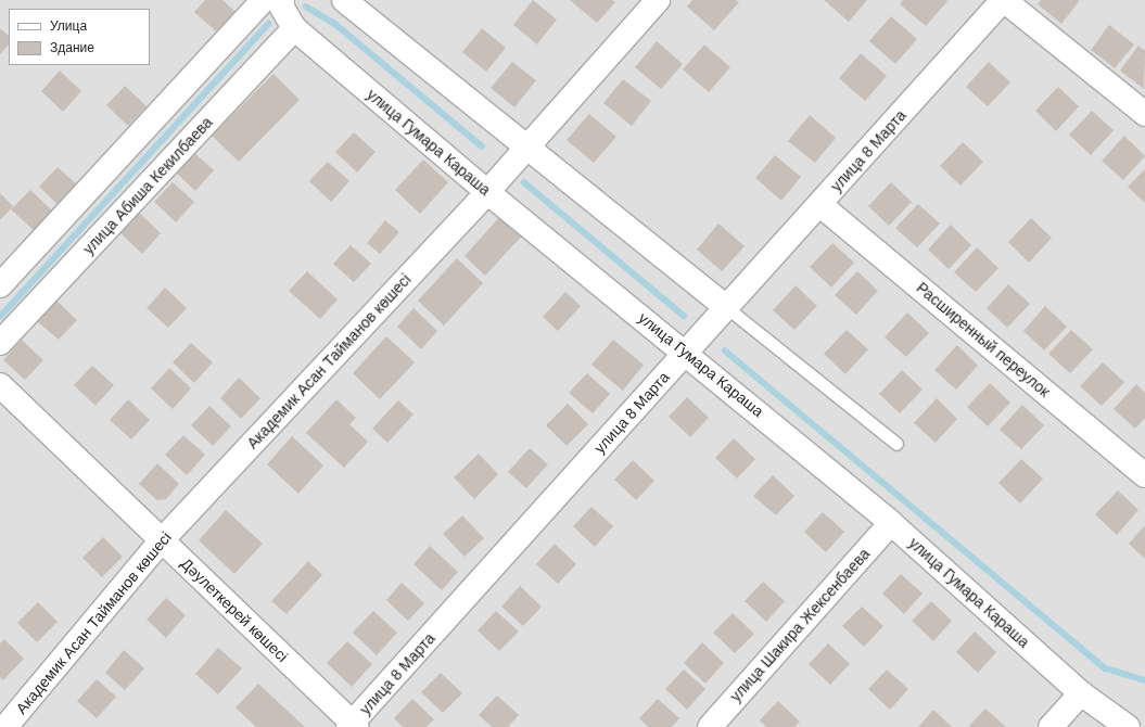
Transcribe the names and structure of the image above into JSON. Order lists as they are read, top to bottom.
{
  "streets": {
    "street": [
      "улица Гумара Караша",
      "улица 8 Марта",
      "улица Абиша Кекилбаева",
      "Расширенный переулок",
      "Академик Асан Тайманов көшесі",
      "Дәулеткерей көшесі",
      "улица Шакира Жексенбаева"
    ]
  },
  "crossings": [
    ["улица Гумара Караша", "улица 8 Марта"],
    ["улица Гумара Караша", "улица Абиша Кекилбаева"],
    ["улица Гумара Караша", "Академик Асан Тайманов көшесі"],
    ["улица Гумара Караша", "улица Шакира Жексенбаева"],
    ["улица 8 Марта", "Расширенный переулок"],
    ["улица 8 Марта", "Дәулеткерей көшесі"],
    ["Академик Асан Тайманов көшесі", "Дәулеткерей көшесі"]
  ],
  "legend": ["Улица", "Здание"]
}
